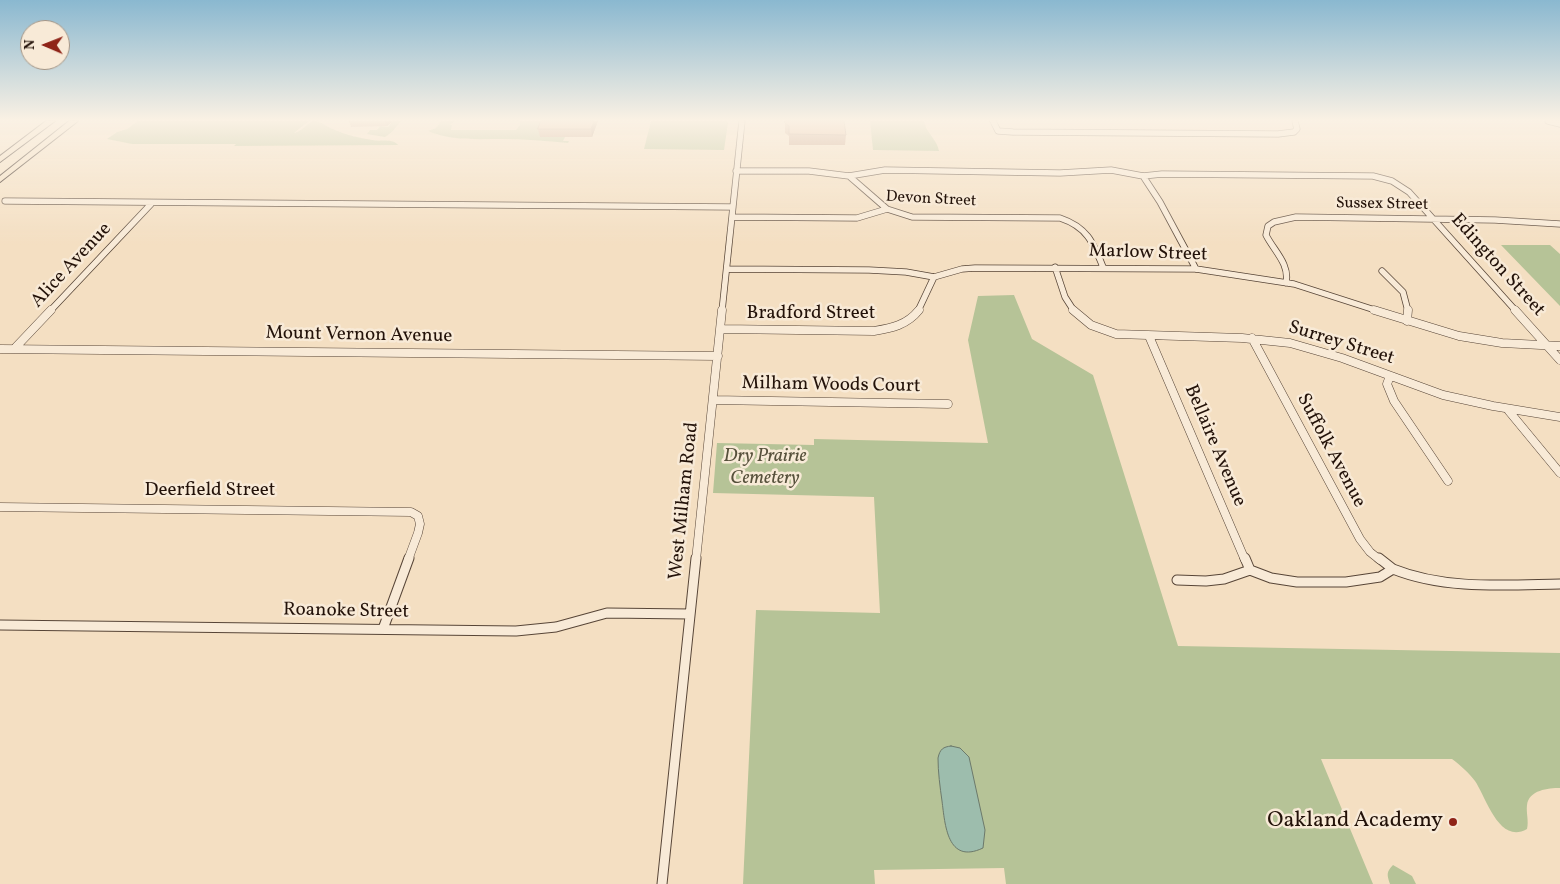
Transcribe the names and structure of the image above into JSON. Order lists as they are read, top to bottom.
{
  "streets": {
    "street": [
      "Devon Street",
      "Sussex Street",
      "Marlow Street",
      "Alice Avenue",
      "Edington Street",
      "Bradford Street",
      "Mount Vernon Avenue",
      "Surrey Street",
      "Milham Woods Court",
      "Bellaire Avenue",
      "Suffolk Avenue",
      "Deerfield Street",
      "West Milham Road",
      "Roanoke Street"
    ]
  },
  "crossings": [
    ["Devon Street", "Marlow Street"],
    ["Devon Street", "West Milham Road"],
    ["Sussex Street", "Marlow Street"],
    ["Sussex Street", "Edington Street"],
    ["Marlow Street", "Edington Street"],
    ["Marlow Street", "Bradford Street"],
    ["Marlow Street", "Surrey Street"],
    ["Marlow Street", "West Milham Road"],
    ["Alice Avenue", "Mount Vernon Avenue"],
    ["Edington Street", "West Milham Road"],
    ["Bradford Street", "West Milham Road"],
    ["Mount Vernon Avenue", "West Milham Road"],
    ["Surrey Street", "Bellaire Avenue"],
    ["Surrey Street", "Suffolk Avenue"],
    ["Milham Woods Court", "West Milham Road"],
    ["Deerfield Street", "Roanoke Street"],
    ["West Milham Road", "Roanoke Street"]
  ],
  "parks": ["Dry Prairie Cemetery"],
  "places": ["Oakland Academy"],
  "north": "left"
}
